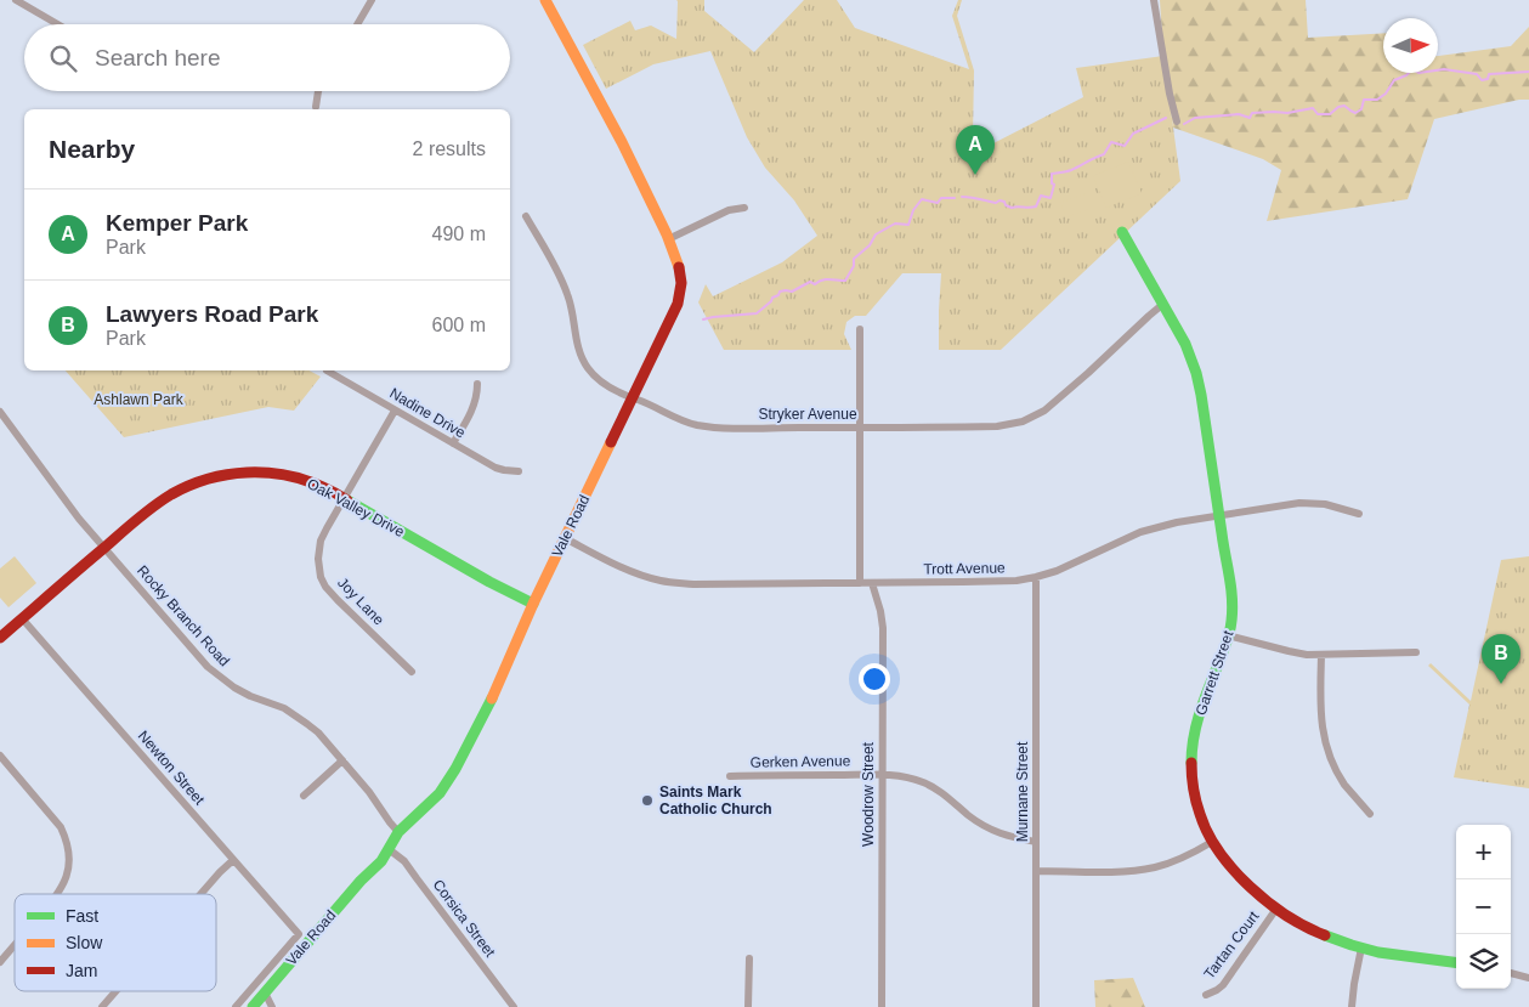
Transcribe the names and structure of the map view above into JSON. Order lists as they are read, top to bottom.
{
  "streets": {
    "street": [
      "Nadine Drive",
      "Stryker Avenue",
      "Oak Valley Drive",
      "Vale Road",
      "Trott Avenue",
      "Joy Lane",
      "Rocky Branch Road",
      "Garrett Street",
      "Gerken Avenue",
      "Newton Street",
      "Murnane Street",
      "Woodrow Street",
      "Corsica Street",
      "Tartan Court"
    ]
  },
  "crossings": [
    ["Nadine Drive", "Joy Lane"],
    ["Stryker Avenue", "Vale Road"],
    ["Stryker Avenue", "Garrett Street"],
    ["Oak Valley Drive", "Vale Road"],
    ["Oak Valley Drive", "Joy Lane"],
    ["Oak Valley Drive", "Rocky Branch Road"],
    ["Oak Valley Drive", "Newton Street"],
    ["Vale Road", "Trott Avenue"],
    ["Vale Road", "Rocky Branch Road"],
    ["Vale Road", "Corsica Street"],
    ["Trott Avenue", "Garrett Street"],
    ["Trott Avenue", "Murnane Street"],
    ["Trott Avenue", "Woodrow Street"],
    ["Garrett Street", "Tartan Court"],
    ["Gerken Avenue", "Murnane Street"],
    ["Gerken Avenue", "Woodrow Street"]
  ],
  "parks": ["Ashlawn Park"],
  "places": ["Saints Mark Catholic Church"],
  "legend": ["Fast", "Slow", "Jam"],
  "north": "right",
  "page": {
    "search": "Search here",
    "heading": ["Nearby", "2 results"],
    "pins": ["A", "B"],
    "list": [
      {
        "mark": "A",
        "name": "Kemper Park",
        "note": "Park",
        "value": "490 m"
      },
      {
        "mark": "B",
        "name": "Lawyers Road Park",
        "note": "Park",
        "value": "600 m"
      }
    ],
    "map_buttons": ["+", "−"]
  }
}
